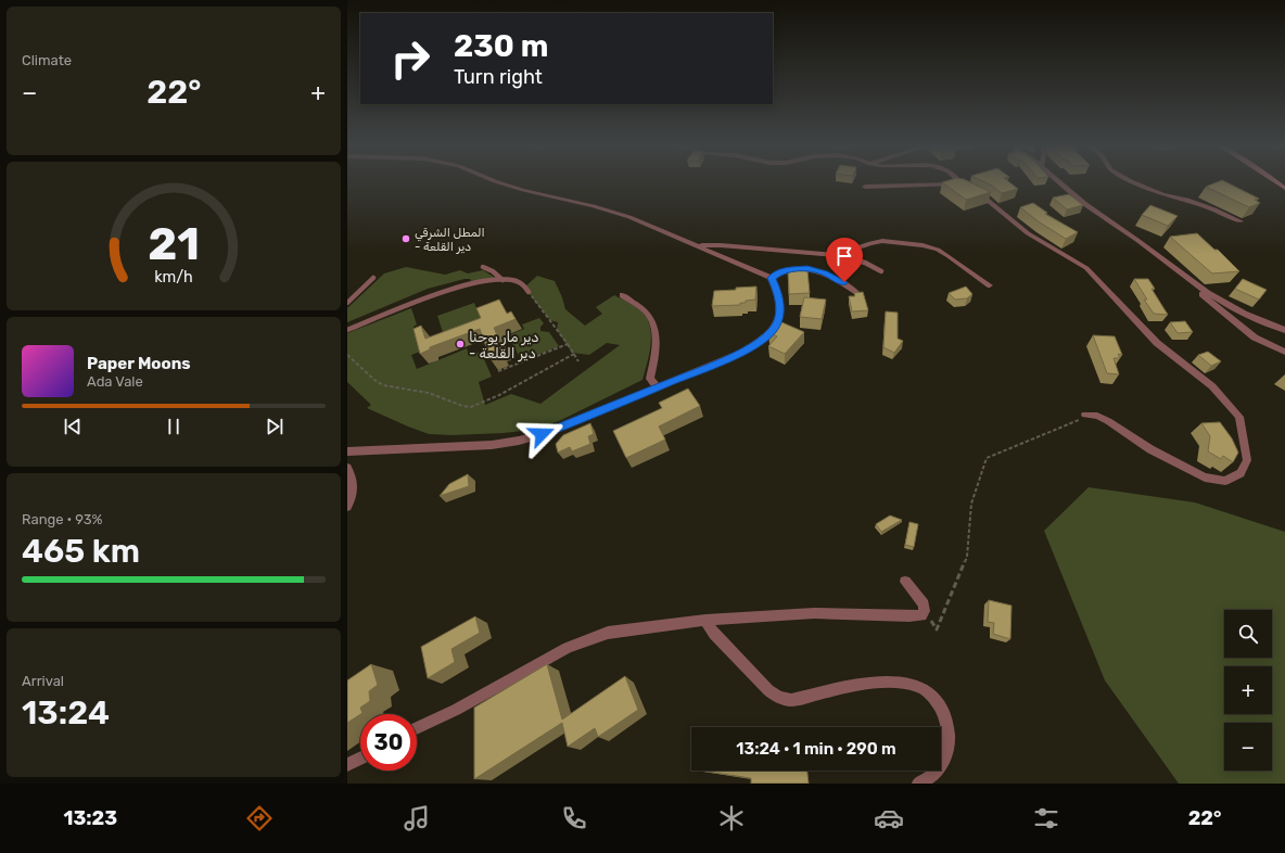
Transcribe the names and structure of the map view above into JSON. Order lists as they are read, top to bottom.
{
  "places": ["المطل الشرقي - دير القلعة", "دير مار يوحنا - دير القلعة"],
  "page": {
    "tile": [
      "Climate",
      ["Range · 93%", "465 km"],
      ["Arrival", "13:24"]
    ],
    "turn": ["230 m", "Turn right"],
    "heat": ["−", "22°", "+"],
    "song": ["Paper Moons", "Ada Vale"],
    "map_buttons": ["+", "−"],
    "limit": "30",
    "trip": "13:24 · 1 min · 290 m",
    "tabs": ["13:23", "22°"],
    "gauge": ["21", "km/h"]
  }
}
